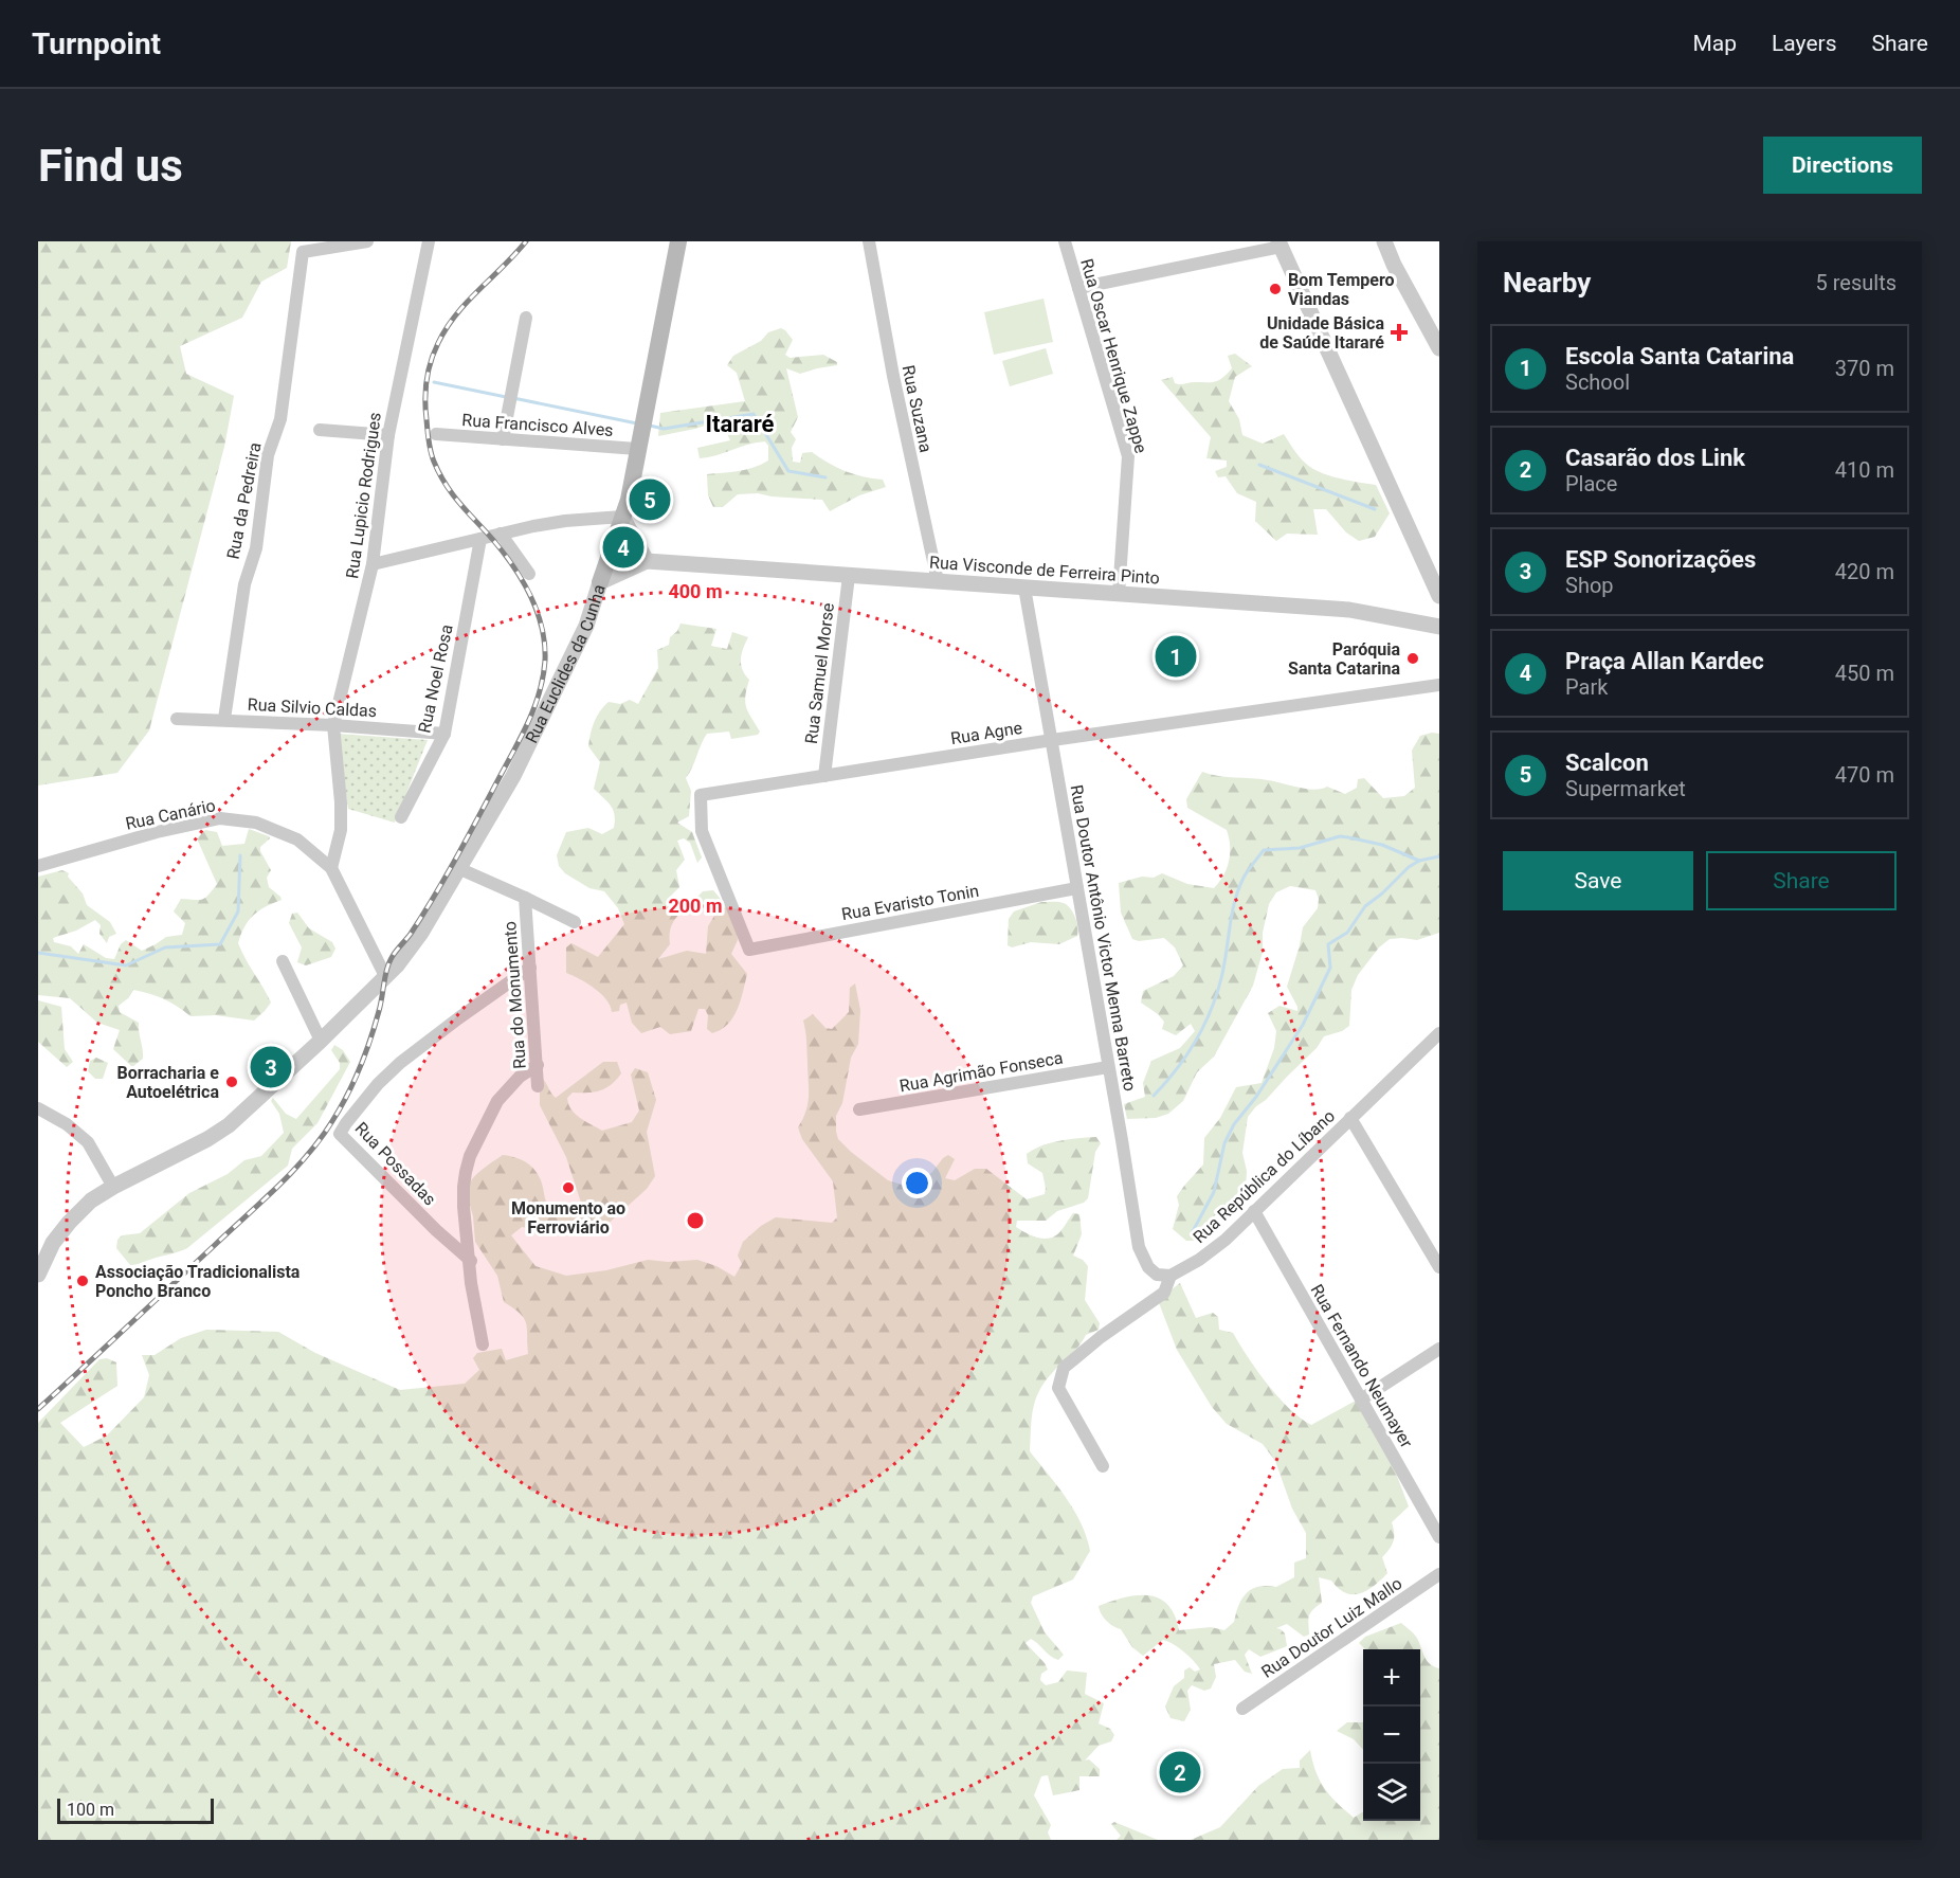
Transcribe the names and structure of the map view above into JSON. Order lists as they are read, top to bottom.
{
  "streets": {
    "main road": ["Rua Euclides da Cunha"],
    "street": [
      "Rua Oscar Henrique Zappe",
      "Rua Suzana",
      "Rua Francisco Alves",
      "Rua Lupicio Rodrigues",
      "Rua da Pedreira",
      "Rua Visconde de Ferreira Pinto",
      "Rua Samuel Morse",
      "Rua Noel Rosa",
      "Rua Silvio Caldas",
      "Rua Agne",
      "Rua Canário",
      "Rua Evaristo Tonin",
      "Rua Doutor Antônio Victor Menna Barreto",
      "Rua do Monumento",
      "Rua Agrimão Fonseca",
      "Rua Possadas",
      "Rua República do Líbano",
      "Rua Fernando Neumayer",
      "Rua Doutor Luiz Mallo"
    ]
  },
  "crossings": [
    ["Rua Oscar Henrique Zappe", "Rua Visconde de Ferreira Pinto"],
    ["Rua Suzana", "Rua Visconde de Ferreira Pinto"],
    ["Rua Francisco Alves", "Rua Euclides da Cunha"],
    ["Rua Lupicio Rodrigues", "Rua Silvio Caldas"],
    ["Rua Lupicio Rodrigues", "Rua Canário"],
    ["Rua da Pedreira", "Rua Silvio Caldas"],
    ["Rua Visconde de Ferreira Pinto", "Rua Euclides da Cunha"],
    ["Rua Visconde de Ferreira Pinto", "Rua Samuel Morse"],
    ["Rua Visconde de Ferreira Pinto", "Rua Doutor Antônio Victor Menna Barreto"],
    ["Rua Euclides da Cunha", "Rua Canário"],
    ["Rua Euclides da Cunha", "Rua do Monumento"],
    ["Rua Samuel Morse", "Rua Agne"],
    ["Rua Noel Rosa", "Rua Silvio Caldas"],
    ["Rua Agne", "Rua Evaristo Tonin"],
    ["Rua Agne", "Rua Doutor Antônio Victor Menna Barreto"],
    ["Rua Evaristo Tonin", "Rua Doutor Antônio Victor Menna Barreto"],
    ["Rua Doutor Antônio Victor Menna Barreto", "Rua Agrimão Fonseca"],
    ["Rua Doutor Antônio Victor Menna Barreto", "Rua República do Líbano"],
    ["Rua do Monumento", "Rua Possadas"],
    ["Rua República do Líbano", "Rua Fernando Neumayer"]
  ],
  "districts": ["Itararé"],
  "places": {
    "other": [
      "Bom Tempero Viandas",
      "Paróquia Santa Catarina",
      "Borracharia e Autoelétrica",
      "Monumento ao Ferroviário",
      "Associação Tradicionalista Poncho Branco"
    ],
    "health": ["Unidade Básica de Saúde Itararé"]
  },
  "scale_bar": "100 m",
  "page": {
    "header": "Turnpoint",
    "nav": ["Map", "Layers", "Share"],
    "buttons": [
      "Directions",
      ["Save", "Share"]
    ],
    "title": "Find us",
    "heading": ["Nearby", "5 results"],
    "list": [
      {
        "mark": "1",
        "name": "Escola Santa Catarina",
        "note": "School",
        "value": "370 m"
      },
      {
        "mark": "2",
        "name": "Casarão dos Link",
        "note": "Place",
        "value": "410 m"
      },
      {
        "mark": "3",
        "name": "ESP Sonorizações",
        "note": "Shop",
        "value": "420 m"
      },
      {
        "mark": "4",
        "name": "Praça Allan Kardec",
        "note": "Park",
        "value": "450 m"
      },
      {
        "mark": "5",
        "name": "Scalcon",
        "note": "Supermarket",
        "value": "470 m"
      }
    ],
    "pins": [
      "5",
      "4",
      "1",
      "3",
      "2"
    ],
    "map_buttons": ["+", "−"],
    "scale": "100 m"
  },
  "rings": ["400 m", "200 m"]
}
